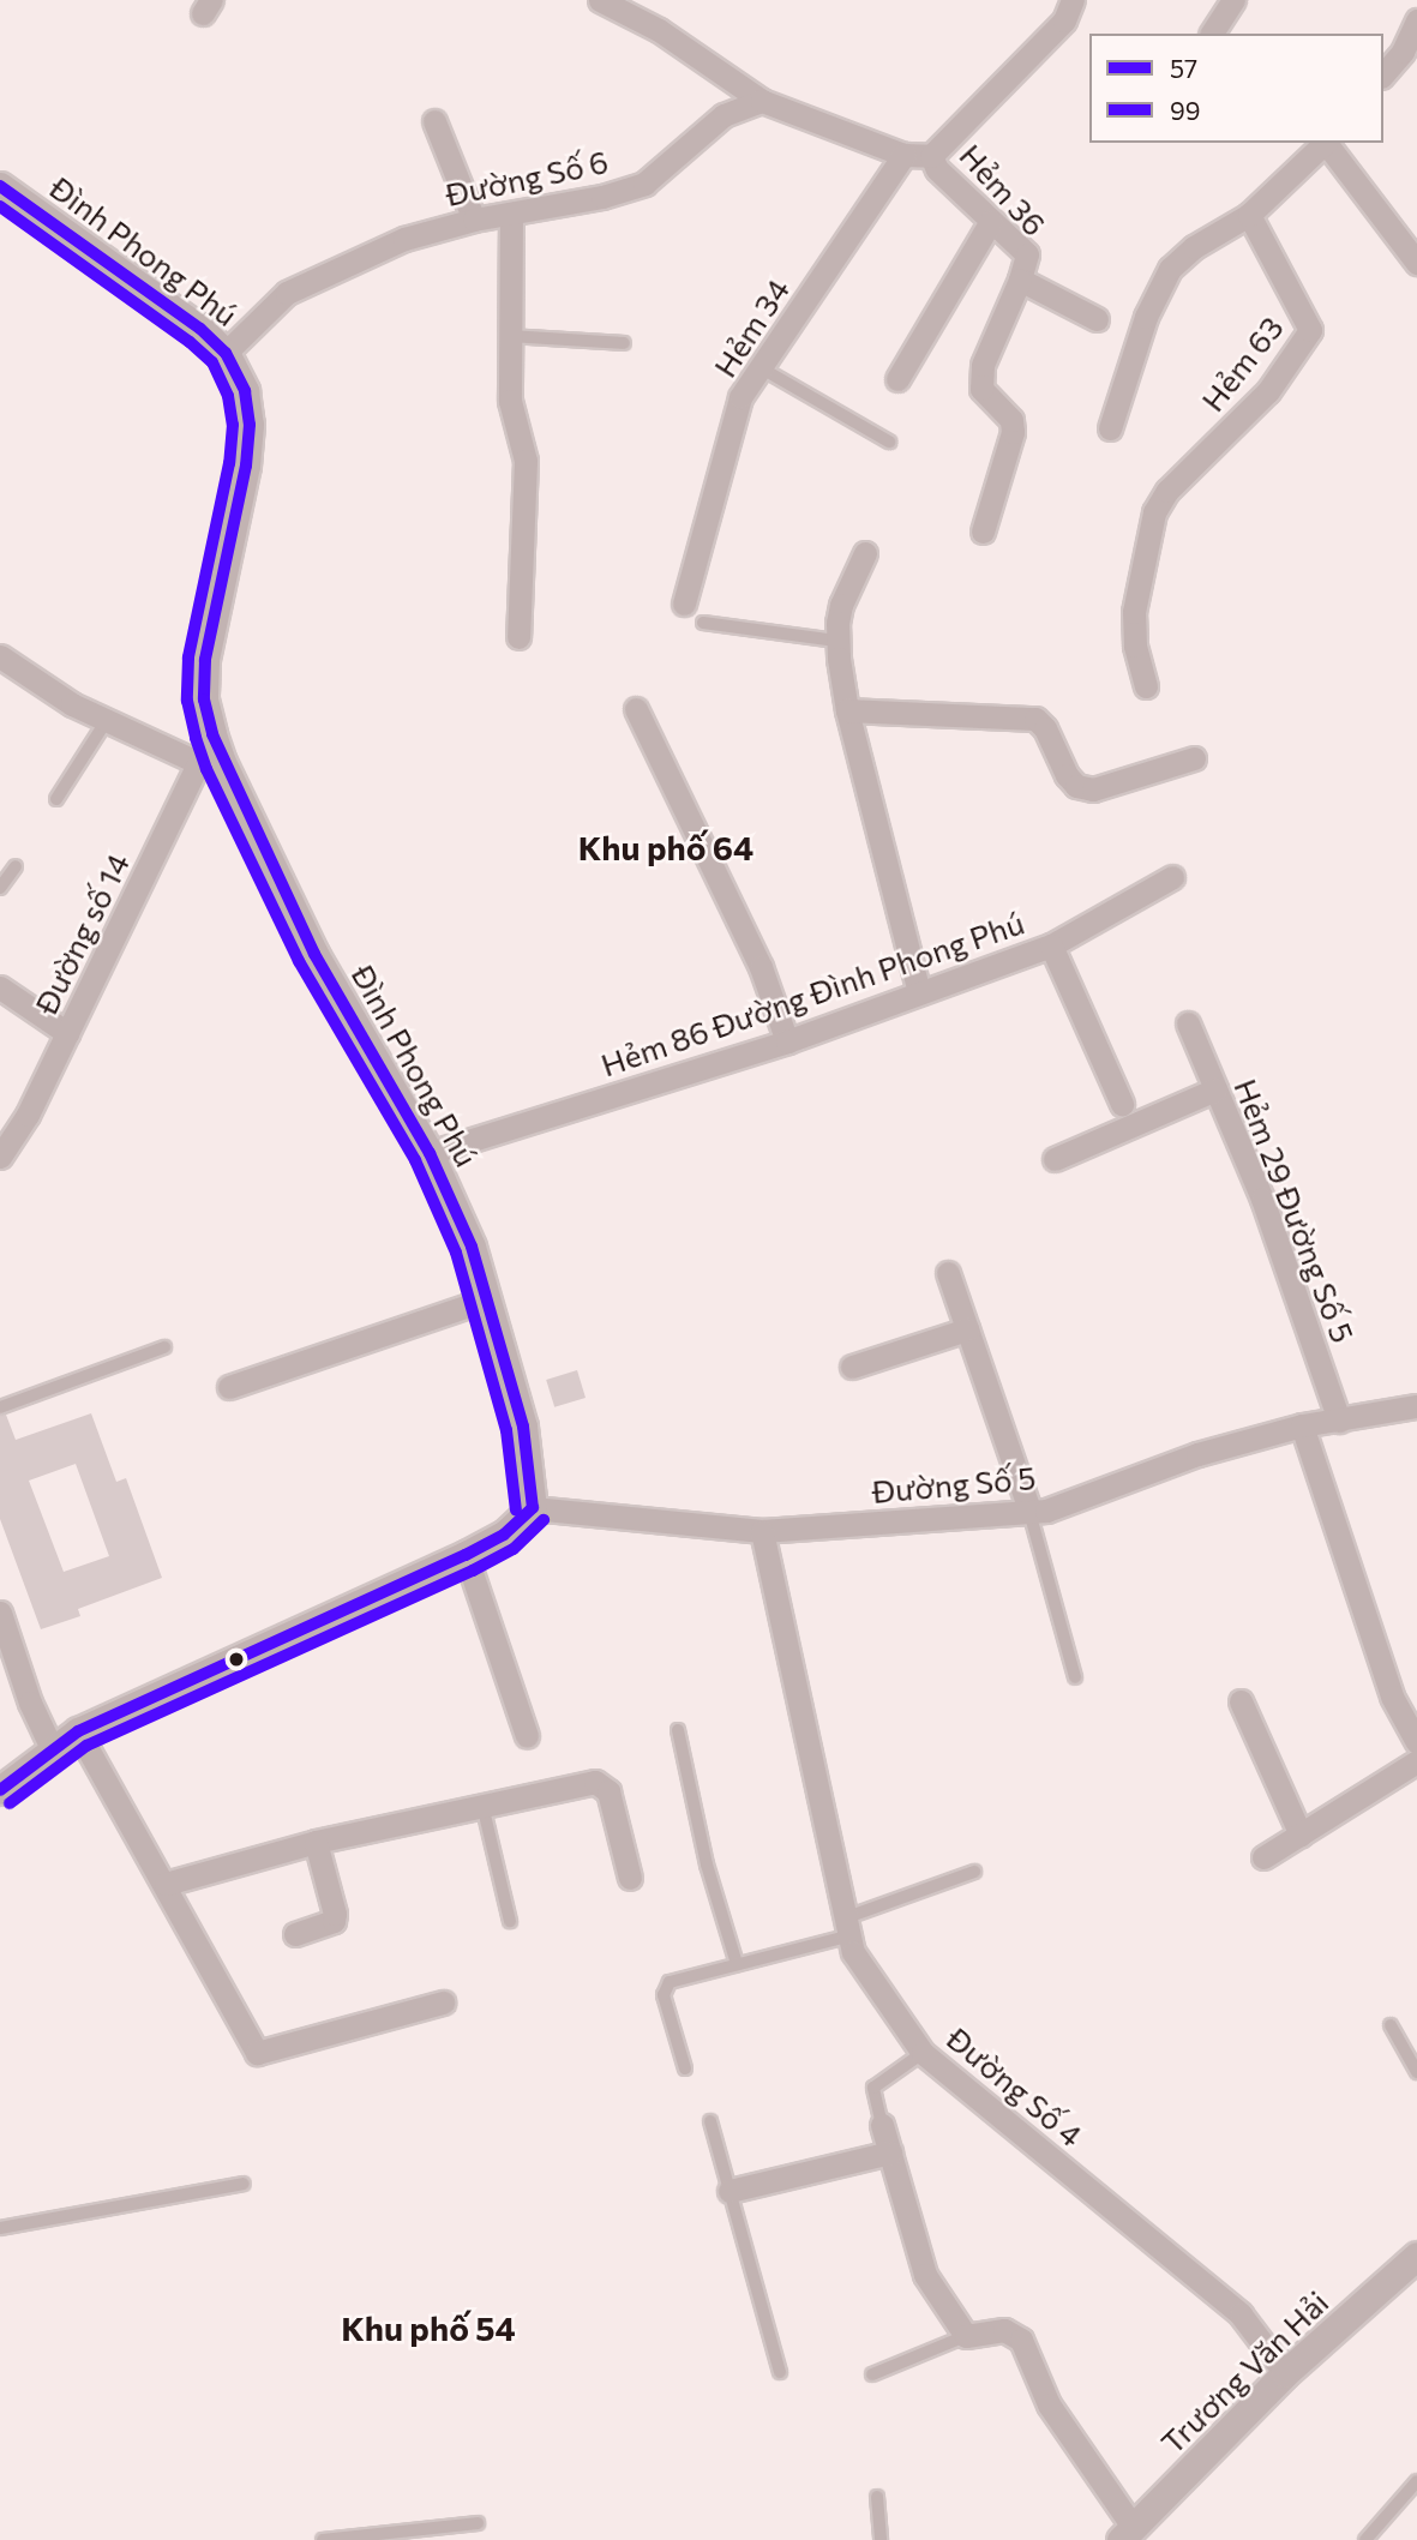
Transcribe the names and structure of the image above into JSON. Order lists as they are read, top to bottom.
{
  "streets": {
    "street": [
      "Đường Số 6",
      "Hẻm 36",
      "Đình Phong Phú",
      "Hẻm 34",
      "Hẻm 63",
      "Đường số 14",
      "Hẻm 86 Đường Đình Phong Phú",
      "Hẻm 29 Đường Số 5",
      "Đường Số 5",
      "Đường Số 4",
      "Trương Văn Hải"
    ]
  },
  "crossings": [
    ["Đường Số 6", "Đình Phong Phú"],
    ["Đình Phong Phú", "Đường số 14"],
    ["Đình Phong Phú", "Hẻm 86 Đường Đình Phong Phú"],
    ["Đình Phong Phú", "Đường Số 5"],
    ["Hẻm 29 Đường Số 5", "Đường Số 5"],
    ["Đường Số 5", "Đường Số 4"],
    ["Đường Số 4", "Trương Văn Hải"]
  ],
  "districts": ["Khu phố 64", "Khu phố 54"],
  "lines": ["transit line 57", "transit line 99"],
  "legend": ["57", "99"]
}
